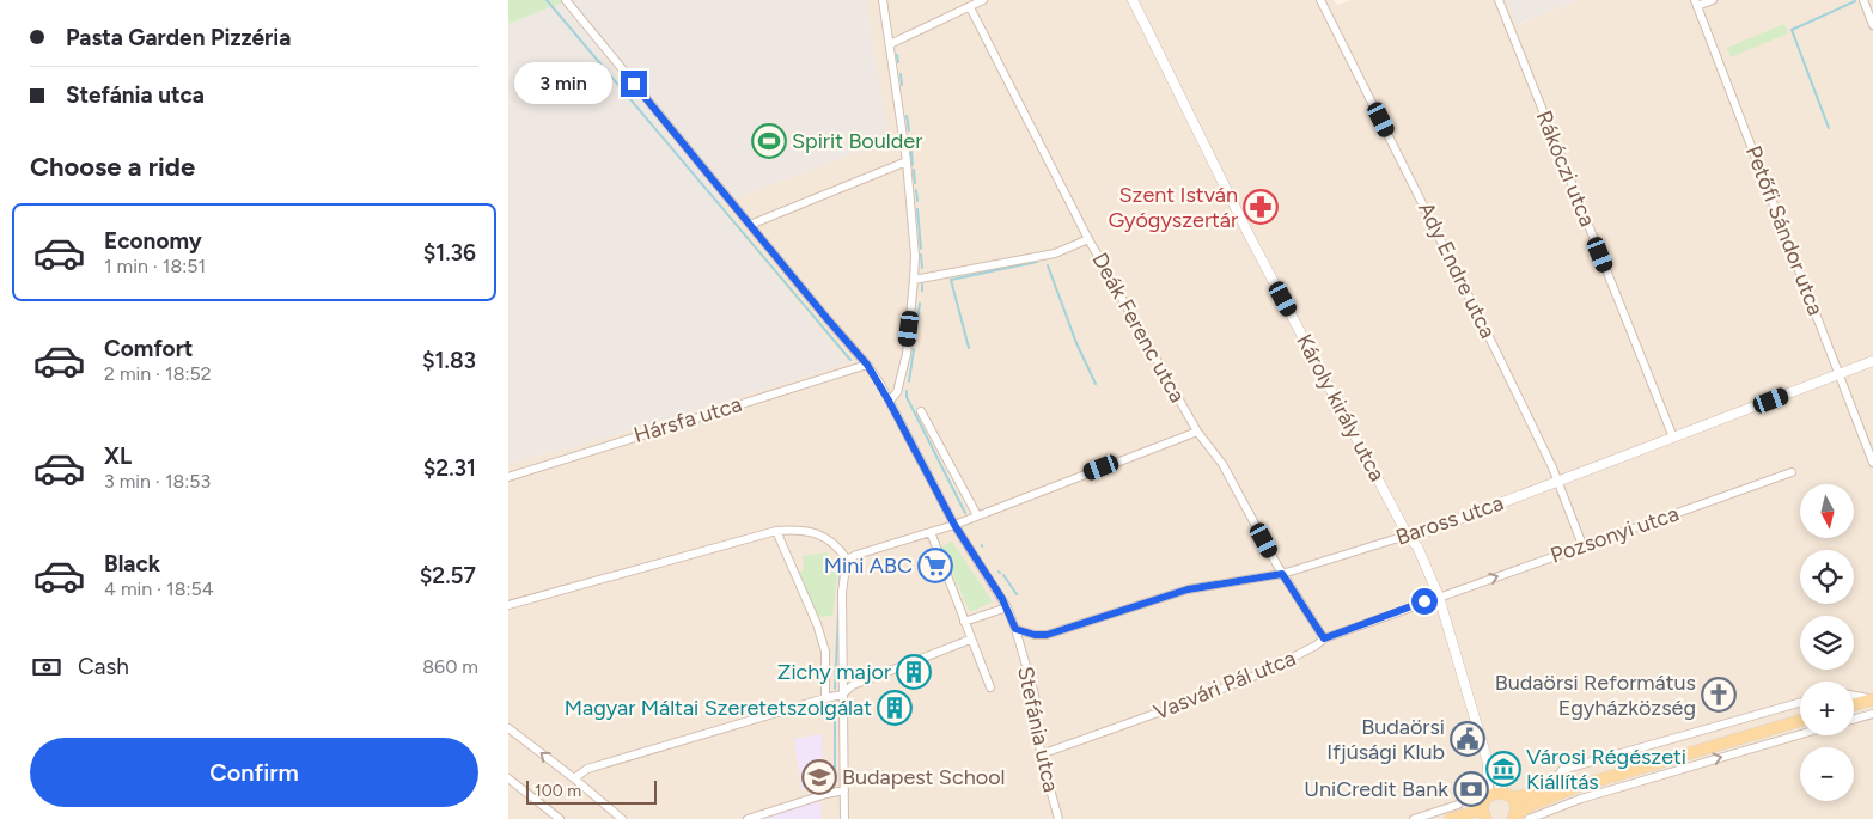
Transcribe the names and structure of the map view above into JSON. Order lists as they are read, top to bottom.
{
  "streets": {
    "street": [
      "Rákóczi utca",
      "Petőfi Sándor utca",
      "Ady Endre utca",
      "Deák Ferenc utca",
      "Károly király utca",
      "Hársfa utca",
      "Baross utca",
      "Pozsonyi utca",
      "Vasvári Pál utca",
      "Stefánia utca"
    ]
  },
  "crossings": [
    ["Rákóczi utca", "Baross utca"],
    ["Petőfi Sándor utca", "Baross utca"],
    ["Ady Endre utca", "Baross utca"],
    ["Ady Endre utca", "Pozsonyi utca"],
    ["Deák Ferenc utca", "Baross utca"],
    ["Deák Ferenc utca", "Vasvári Pál utca"],
    ["Károly király utca", "Baross utca"],
    ["Károly király utca", "Pozsonyi utca"],
    ["Károly király utca", "Vasvári Pál utca"],
    ["Hársfa utca", "Stefánia utca"],
    ["Baross utca", "Stefánia utca"],
    ["Pozsonyi utca", "Vasvári Pál utca"],
    ["Vasvári Pál utca", "Stefánia utca"]
  ],
  "one_way": ["Pozsonyi utca"],
  "places": {
    "sports": ["Spirit Boulder"],
    "pharmacy": ["Szent István Gyógyszertár"],
    "supermarket": ["Mini ABC"],
    "building": ["Zichy major", "Magyar Máltai Szeretetszolgálat"],
    "church": ["Budaörsi Református Egyházközség"],
    "public building": ["Budaörsi Ifjúsági Klub"],
    "museum": ["Városi Régészeti Kiállítás"],
    "school or university": ["Budapest School"],
    "bank": ["UniCredit Bank"]
  },
  "scale_bar": "100 m",
  "north": "bottom",
  "page": {
    "banner": ["Pasta Garden Pizzéria", "Stefánia utca"],
    "bubble": "3 min",
    "heading": "Choose a ride",
    "list": [
      {
        "name": "Economy",
        "note": "1 min · 18:51",
        "value": "$1.36"
      },
      {
        "name": "Comfort",
        "note": "2 min · 18:52",
        "value": "$1.83"
      },
      {
        "name": "XL",
        "note": "3 min · 18:53",
        "value": "$2.31"
      },
      {
        "name": "Black",
        "note": "4 min · 18:54",
        "value": "$2.57"
      }
    ],
    "map_buttons": ["+", "−"],
    "pay": ["Cash", "860 m"],
    "buttons": "Confirm",
    "scale": "100 m"
  }
}
